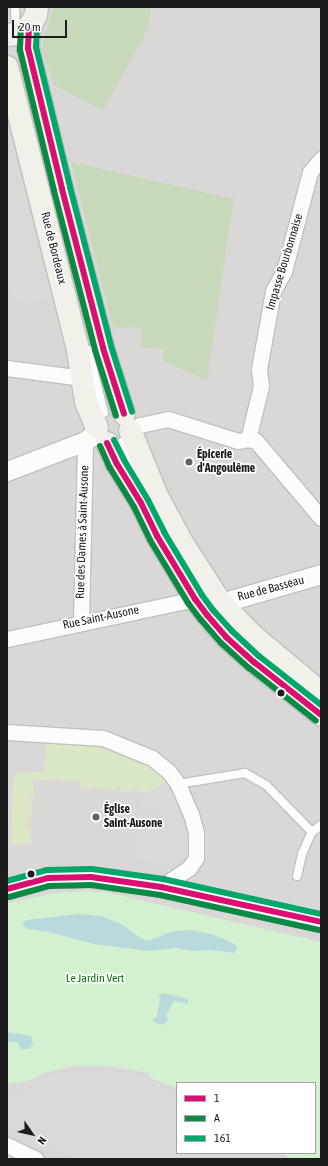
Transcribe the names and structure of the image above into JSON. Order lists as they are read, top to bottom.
{
  "streets": {
    "main road": ["Rue de Bordeaux"],
    "street": [
      "Impasse Bourbonnaise",
      "Rue des Dames à Saint-Ausone",
      "Rue de Basseau",
      "Rue Saint-Ausone"
    ]
  },
  "crossings": [
    ["Rue de Bordeaux", "Rue des Dames à Saint-Ausone"],
    ["Rue de Bordeaux", "Rue de Basseau"],
    ["Rue de Bordeaux", "Rue Saint-Ausone"],
    ["Rue des Dames à Saint-Ausone", "Rue Saint-Ausone"]
  ],
  "parks": ["Le Jardin Vert"],
  "places": ["Épicerie d'Angoulême", "Église Saint-Ausone"],
  "lines": ["transit line 1", "transit line A", "transit line 161"],
  "legend": ["1", "A", "161"],
  "scale_bar": "20 m",
  "north": "bottom right"
}
